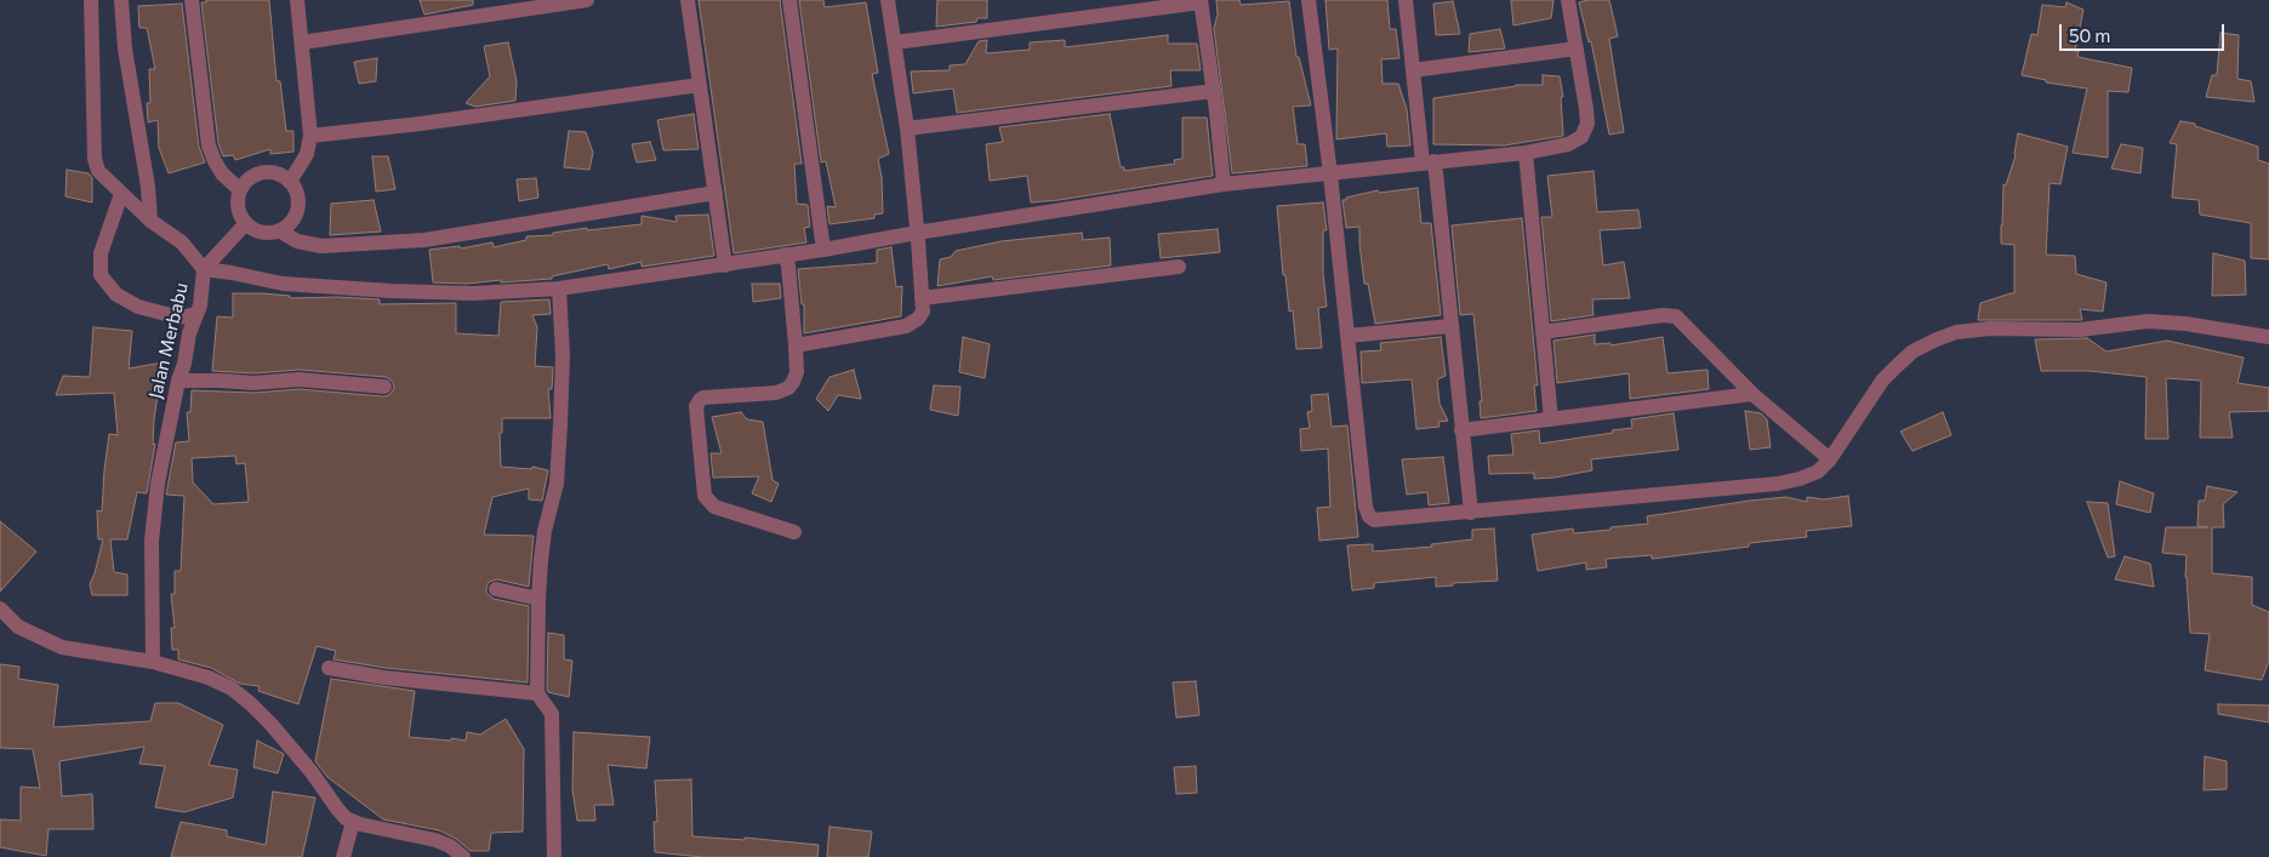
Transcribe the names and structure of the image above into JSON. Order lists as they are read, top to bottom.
{
  "streets": {
    "street": ["Jalan Merbabu"]
  },
  "scale_bar": "50 m"
}
